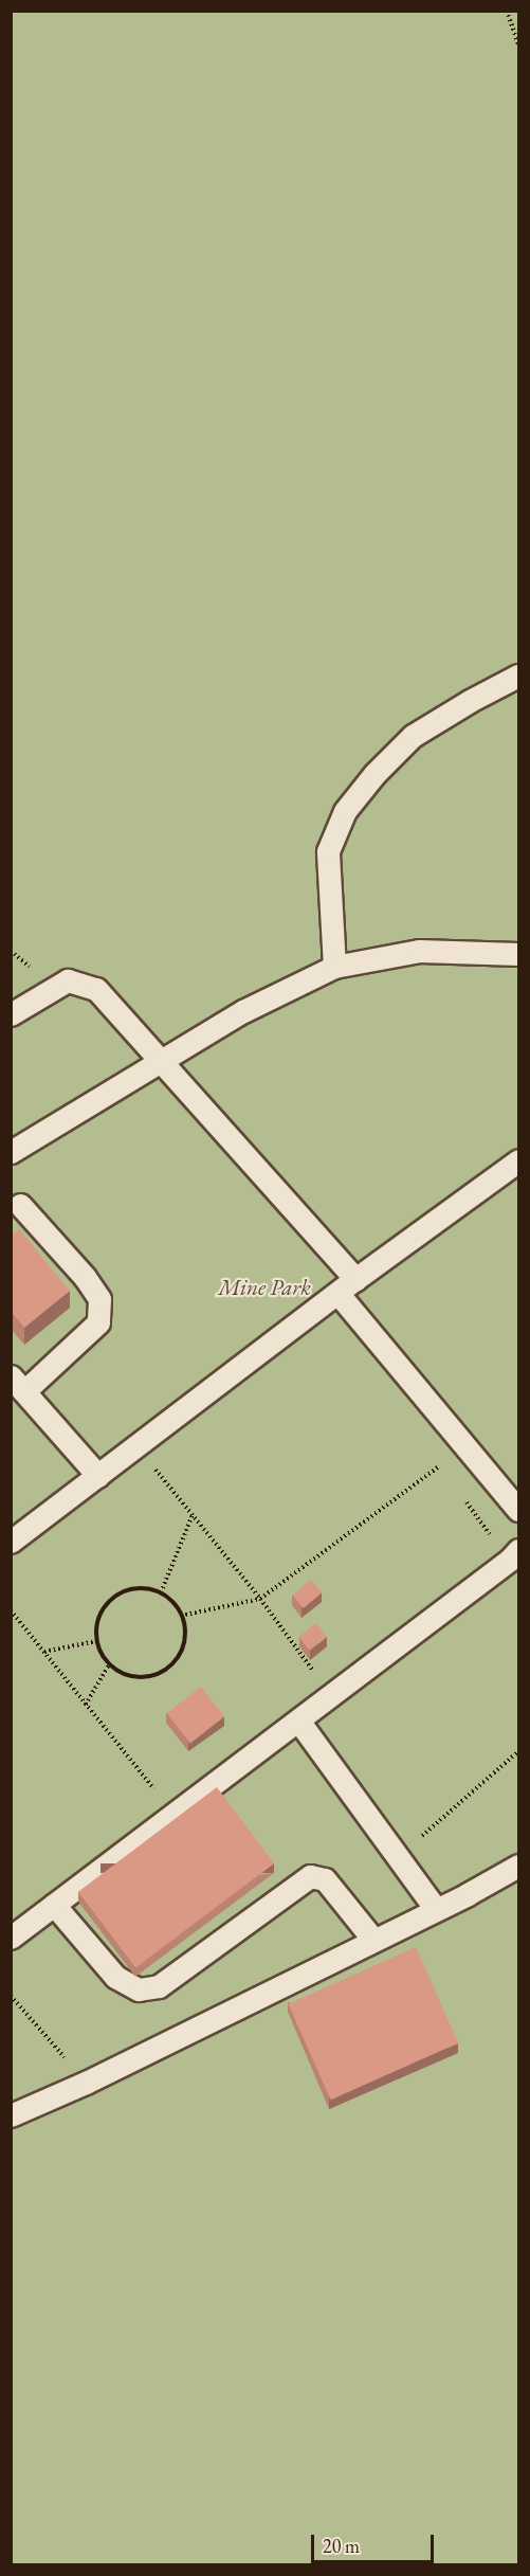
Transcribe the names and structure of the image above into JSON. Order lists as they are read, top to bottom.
{
  "parks": ["Mine Park"],
  "scale_bar": "20 m"
}
